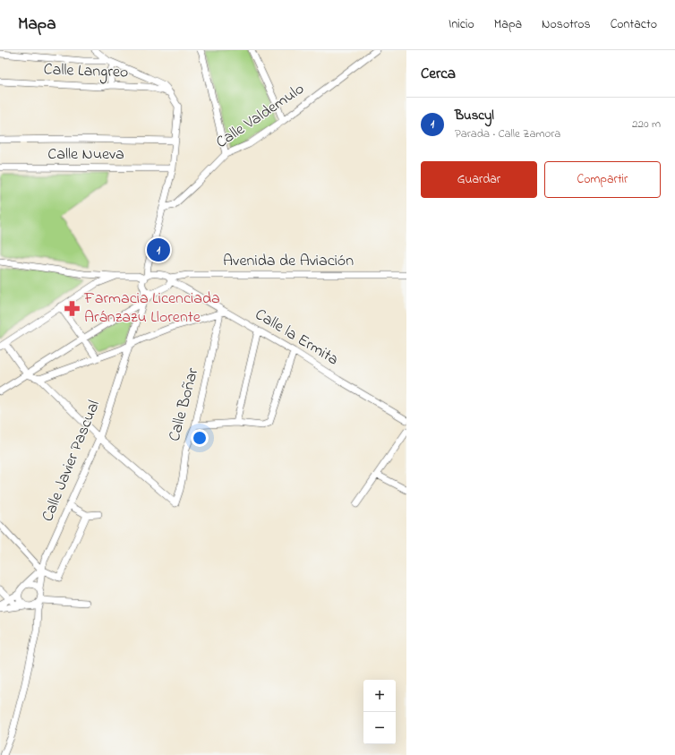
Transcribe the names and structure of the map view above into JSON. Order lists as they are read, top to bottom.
{
  "streets": {
    "street": [
      "Calle Langreo",
      "Calle Valdemulo",
      "Calle Nueva",
      "Avenida de Aviación",
      "Calle la Ermita",
      "Calle Boñar",
      "Calle Javier Pascual"
    ]
  },
  "crossings": [
    ["Avenida de Aviación", "Calle la Ermita"],
    ["Calle la Ermita", "Calle Boñar"],
    ["Calle Boñar", "Calle Javier Pascual"]
  ],
  "places": {
    "pharmacy": ["Farmacia Licenciada Aránzazu Llorente"]
  },
  "page": {
    "header": "Mapa",
    "nav": [
      "Inicio",
      "Mapa",
      "Nosotros",
      "Contacto"
    ],
    "heading": "Cerca",
    "list": [
      {
        "mark": "1",
        "name": "Buscyl",
        "note": "Parada · Calle Zamora",
        "value": "220 m"
      }
    ],
    "buttons": ["Guardar", "Compartir"],
    "pins": "1",
    "map_buttons": ["+", "−"]
  }
}
